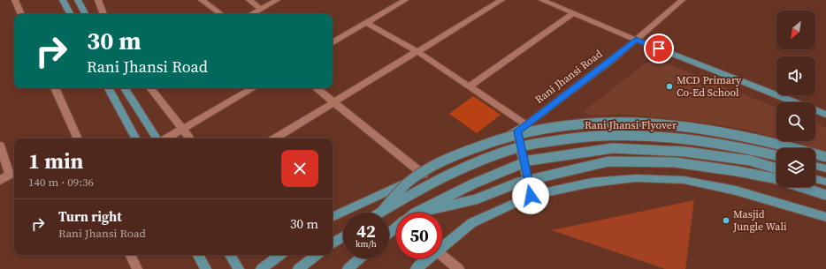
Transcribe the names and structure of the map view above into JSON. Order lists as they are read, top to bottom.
{
  "streets": {
    "main road": ["Rani Jhansi Road", "Rani Jhansi Flyover"]
  },
  "places": ["MCD Primary Co-Ed School", "Masjid Jungle Wali"],
  "north": "bottom left",
  "page": {
    "turn": ["30 m", "Rani Jhansi Road"],
    "heading": ["1 min", "140 m · 09:36"],
    "list": [
      {
        "name": "Turn right",
        "note": "Rani Jhansi Road",
        "value": "30 m"
      }
    ],
    "speed": "42 km/h",
    "limit": "50"
  }
}
